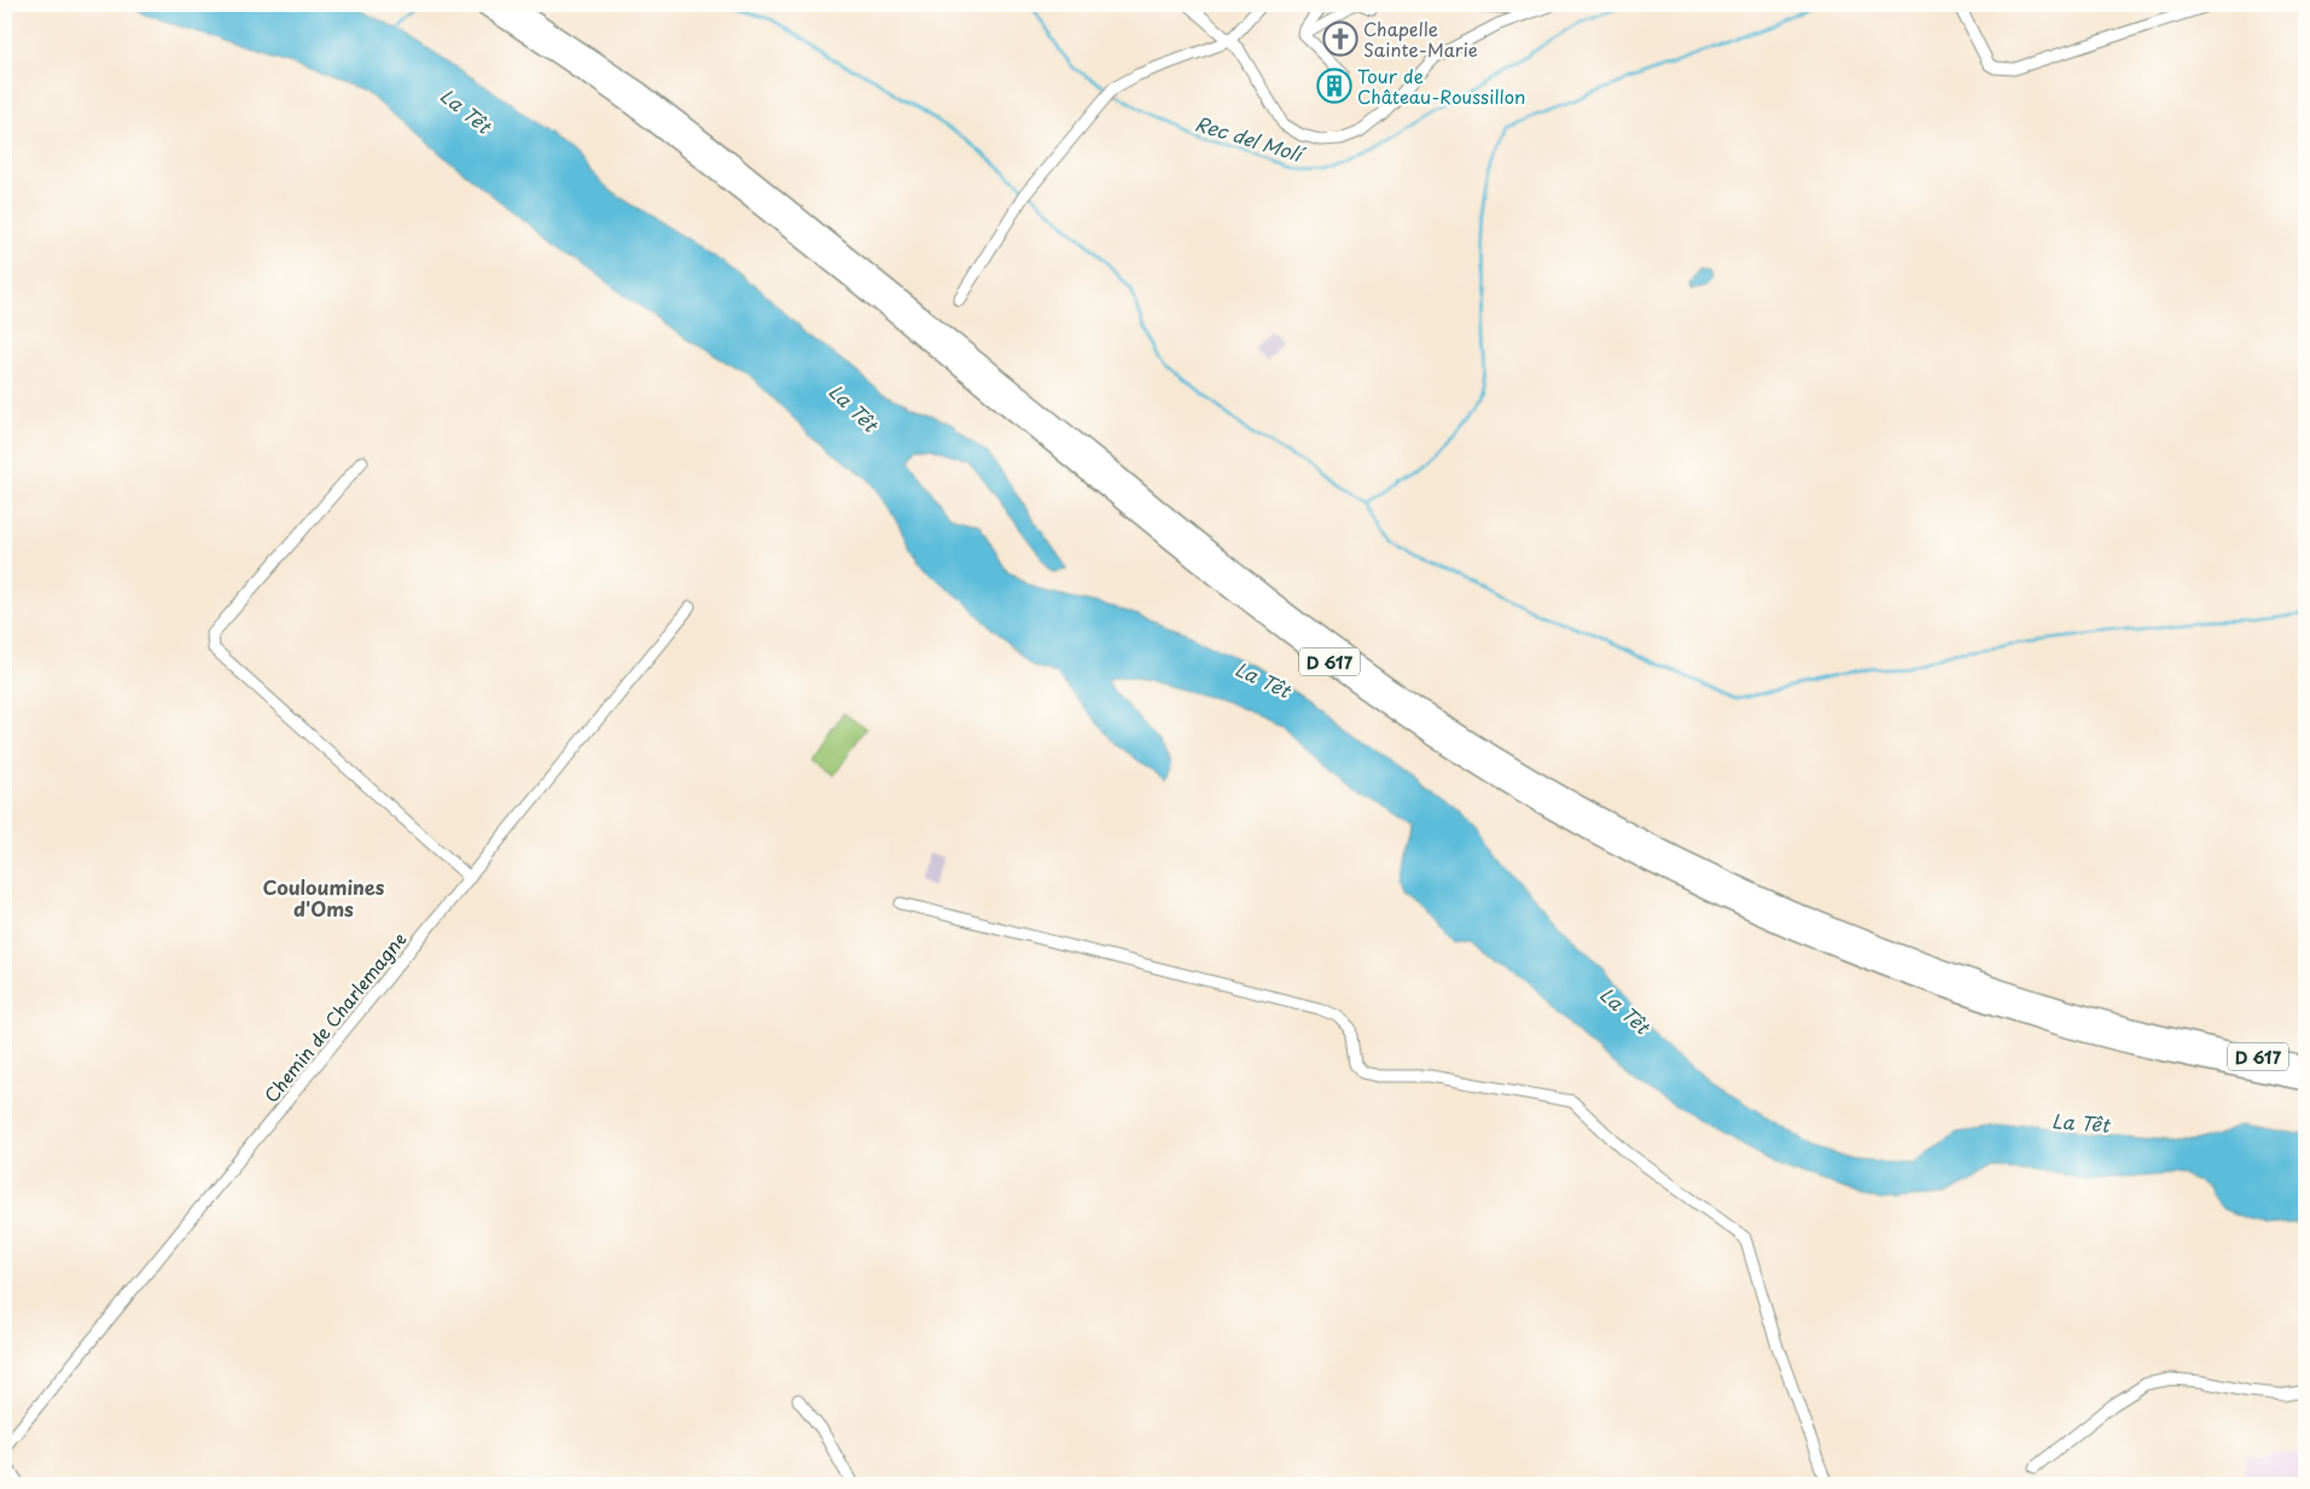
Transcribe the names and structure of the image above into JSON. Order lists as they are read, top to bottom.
{
  "streets": {
    "highway": ["D 617"],
    "street": ["Chemin de Charlemagne"]
  },
  "districts": ["Couloumines d'Oms"],
  "water": ["La Têt", "Rec del Molí"],
  "places": {
    "church": ["Chapelle Sainte-Marie"],
    "building": ["Tour de Château-Roussillon"]
  }
}
